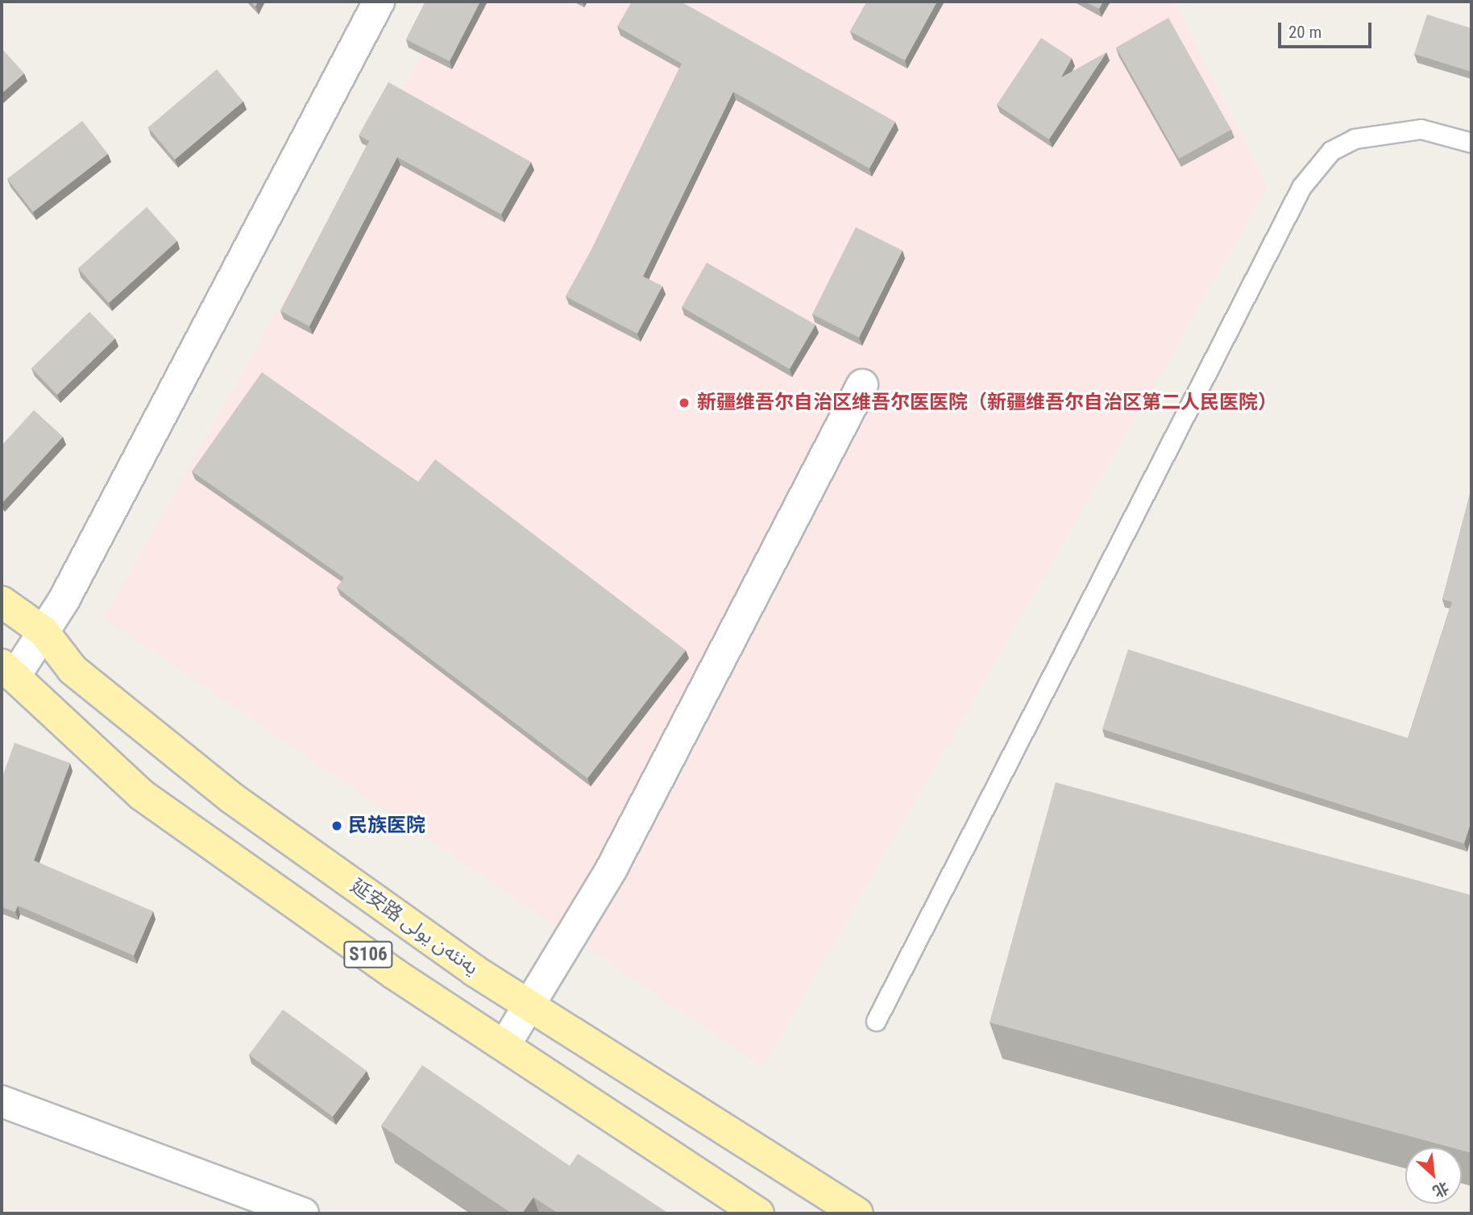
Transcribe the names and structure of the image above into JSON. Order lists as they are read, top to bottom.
{
  "streets": {
    "main road": ["延安路 يەنئەن يولى", "S106"]
  },
  "places": ["新疆维吾尔自治区维吾尔医医院（新疆维吾尔自治区第二人民医院）", "民族医院"],
  "scale_bar": "20 m",
  "north": "bottom right"
}
